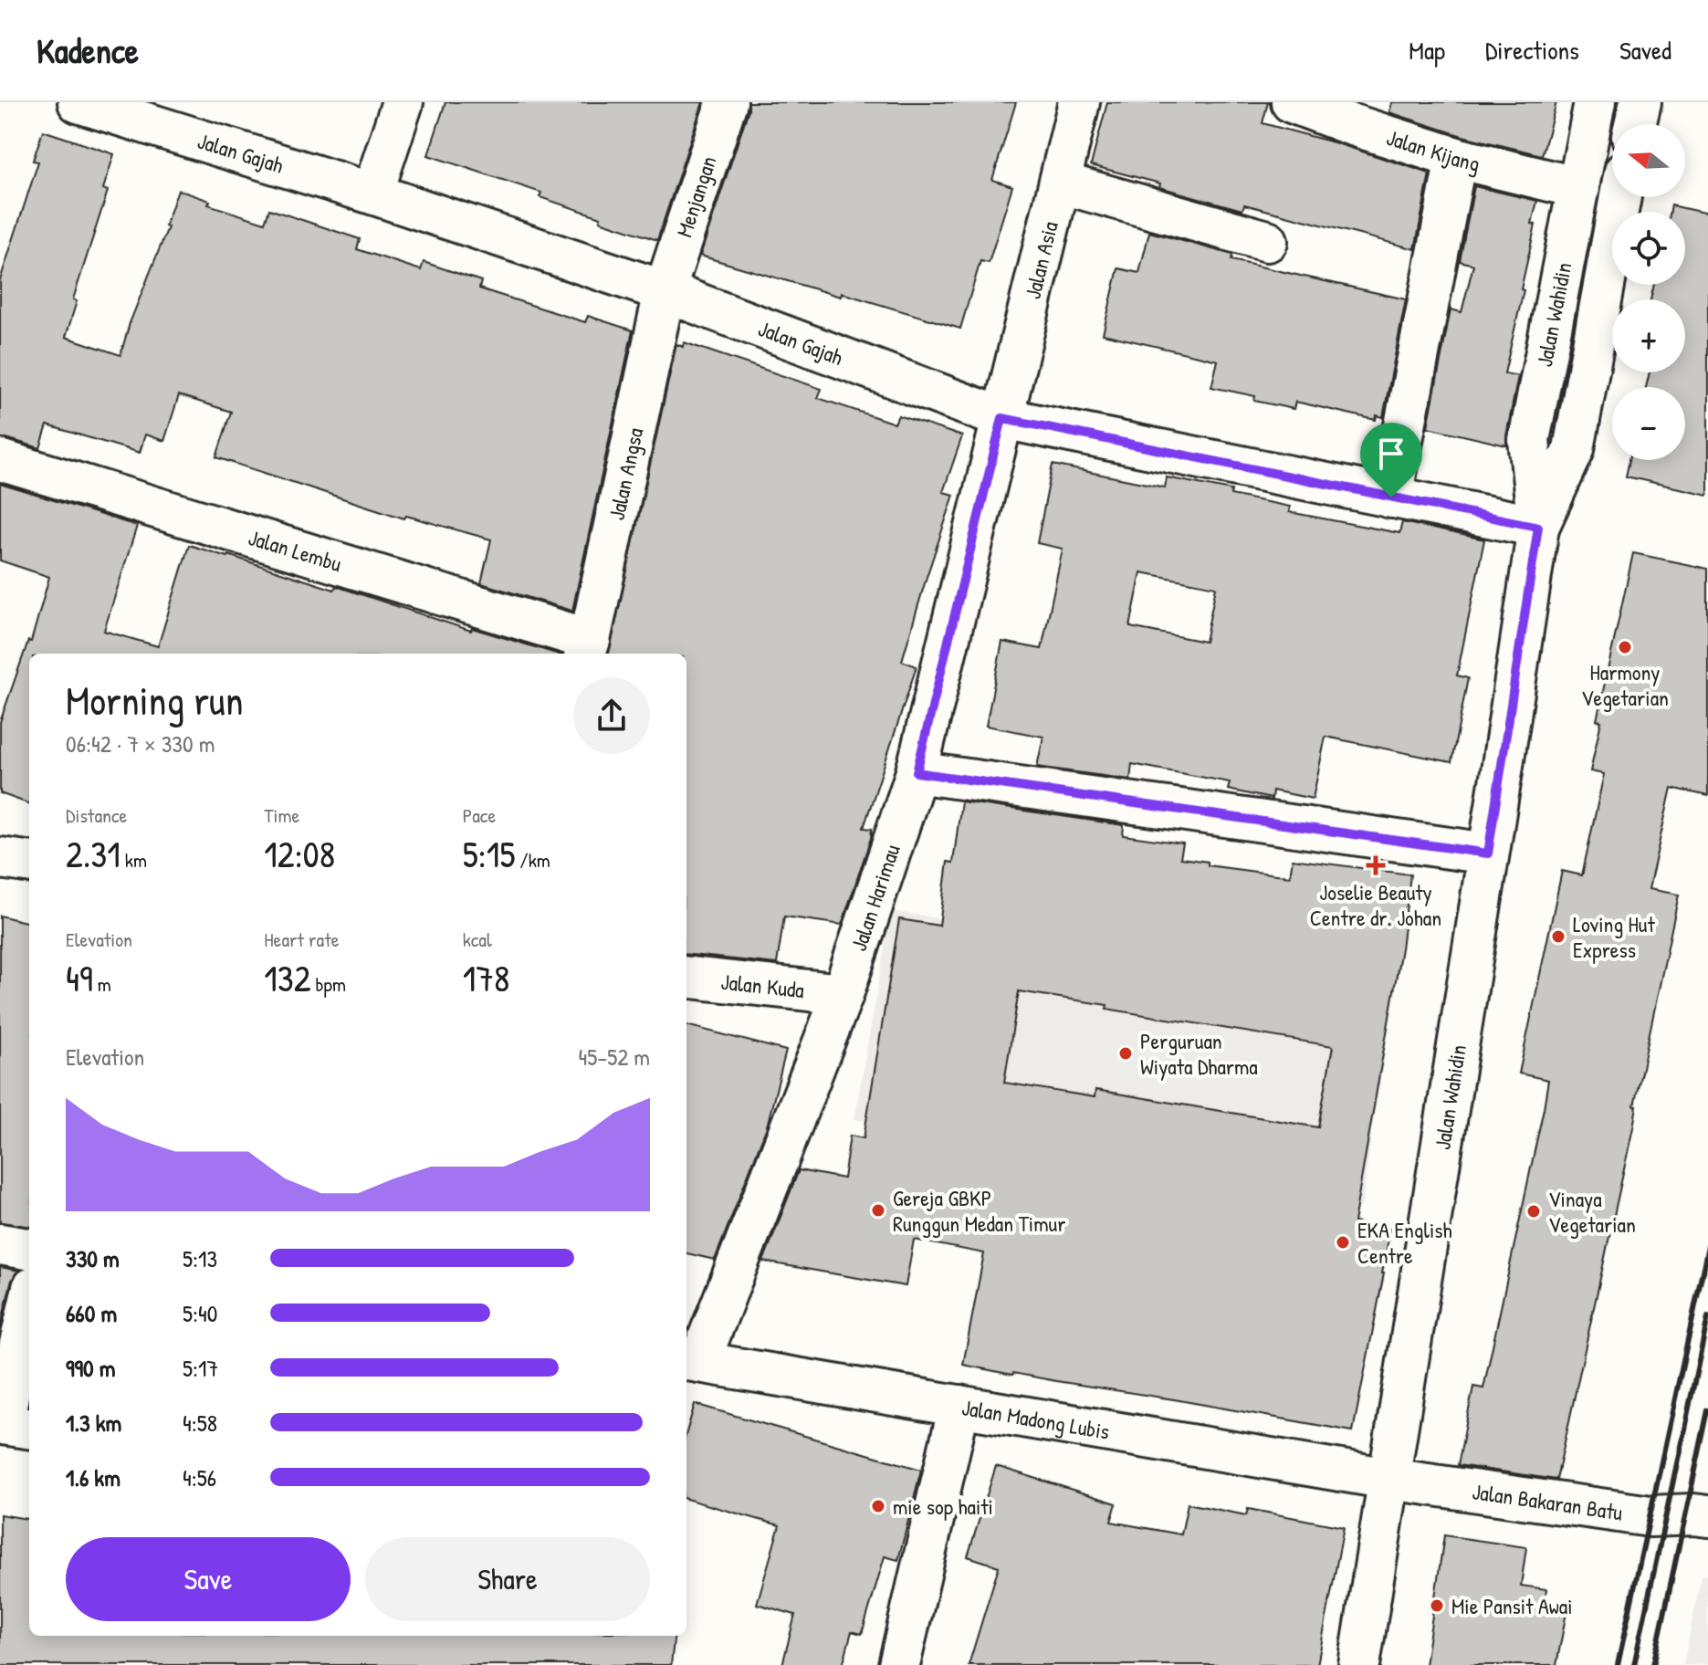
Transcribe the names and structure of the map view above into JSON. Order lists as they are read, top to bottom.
{
  "streets": {
    "street": [
      "Jalan Kijang",
      "Jalan Gajah",
      "Menjangan",
      "Jalan Asia",
      "Jalan Wahidin",
      "Jalan Angsa",
      "Jalan Lembu",
      "Jalan Harimau",
      "Jalan Kuda",
      "Jalan Madong Lubis",
      "Jalan Bakaran Batu"
    ]
  },
  "crossings": [
    ["Jalan Kijang", "Jalan Wahidin"],
    ["Jalan Gajah", "Menjangan"],
    ["Jalan Gajah", "Jalan Asia"],
    ["Jalan Gajah", "Jalan Wahidin"],
    ["Jalan Gajah", "Jalan Angsa"],
    ["Jalan Gajah", "Jalan Harimau"],
    ["Menjangan", "Jalan Angsa"],
    ["Jalan Asia", "Jalan Harimau"],
    ["Jalan Wahidin", "Jalan Madong Lubis"],
    ["Jalan Wahidin", "Jalan Bakaran Batu"],
    ["Jalan Angsa", "Jalan Lembu"],
    ["Jalan Harimau", "Jalan Kuda"],
    ["Jalan Harimau", "Jalan Madong Lubis"],
    ["Jalan Madong Lubis", "Jalan Bakaran Batu"]
  ],
  "places": {
    "other": [
      "Harmony Vegetarian",
      "Loving Hut Express",
      "Perguruan Wiyata Dharma",
      "Gereja GBKP Runggun Medan Timur",
      "Vinaya Vegetarian",
      "EKA English Centre",
      "mie sop haiti",
      "Mie Pansit Awai"
    ],
    "health": ["Joselie Beauty Centre dr. Johan"]
  },
  "north": "left",
  "page": {
    "header": "Kadence",
    "nav": ["Map", "Directions", "Saved"],
    "map_buttons": ["+", "−"],
    "heading": ["Morning run", "06:42 · 7 × 330 m"],
    "stats": [
      ["Distance", "2.31 km"],
      ["Time", "12:08"],
      ["Pace", "5:15 /km"],
      ["Elevation", "49 m"],
      ["Heart rate", "132 bpm"],
      ["kcal", "178"]
    ],
    "chart": ["Elevation", "45–52 m"],
    "list": [
      {
        "name": "330 m",
        "note": "5:13"
      },
      {
        "name": "660 m",
        "note": "5:40"
      },
      {
        "name": "990 m",
        "note": "5:17"
      },
      {
        "name": "1.3 km",
        "note": "4:58"
      },
      {
        "name": "1.6 km",
        "note": "4:56"
      }
    ],
    "buttons": ["Save", "Share"]
  }
}
